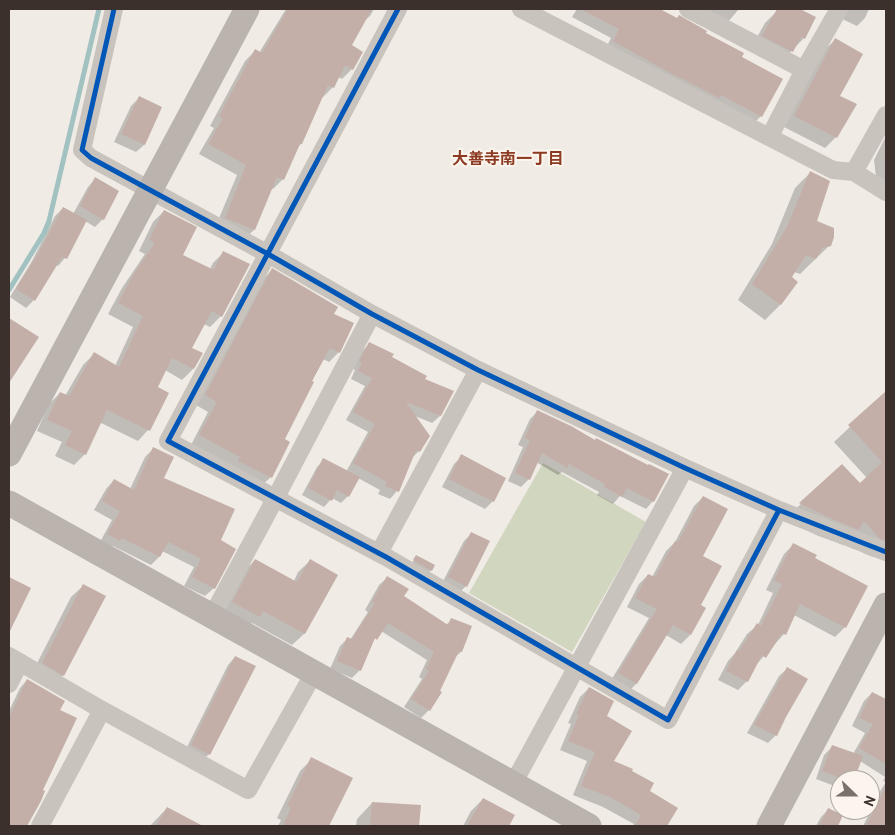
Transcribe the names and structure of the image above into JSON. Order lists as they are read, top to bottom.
{
  "districts": ["大善寺南一丁目"],
  "north": "right"
}
